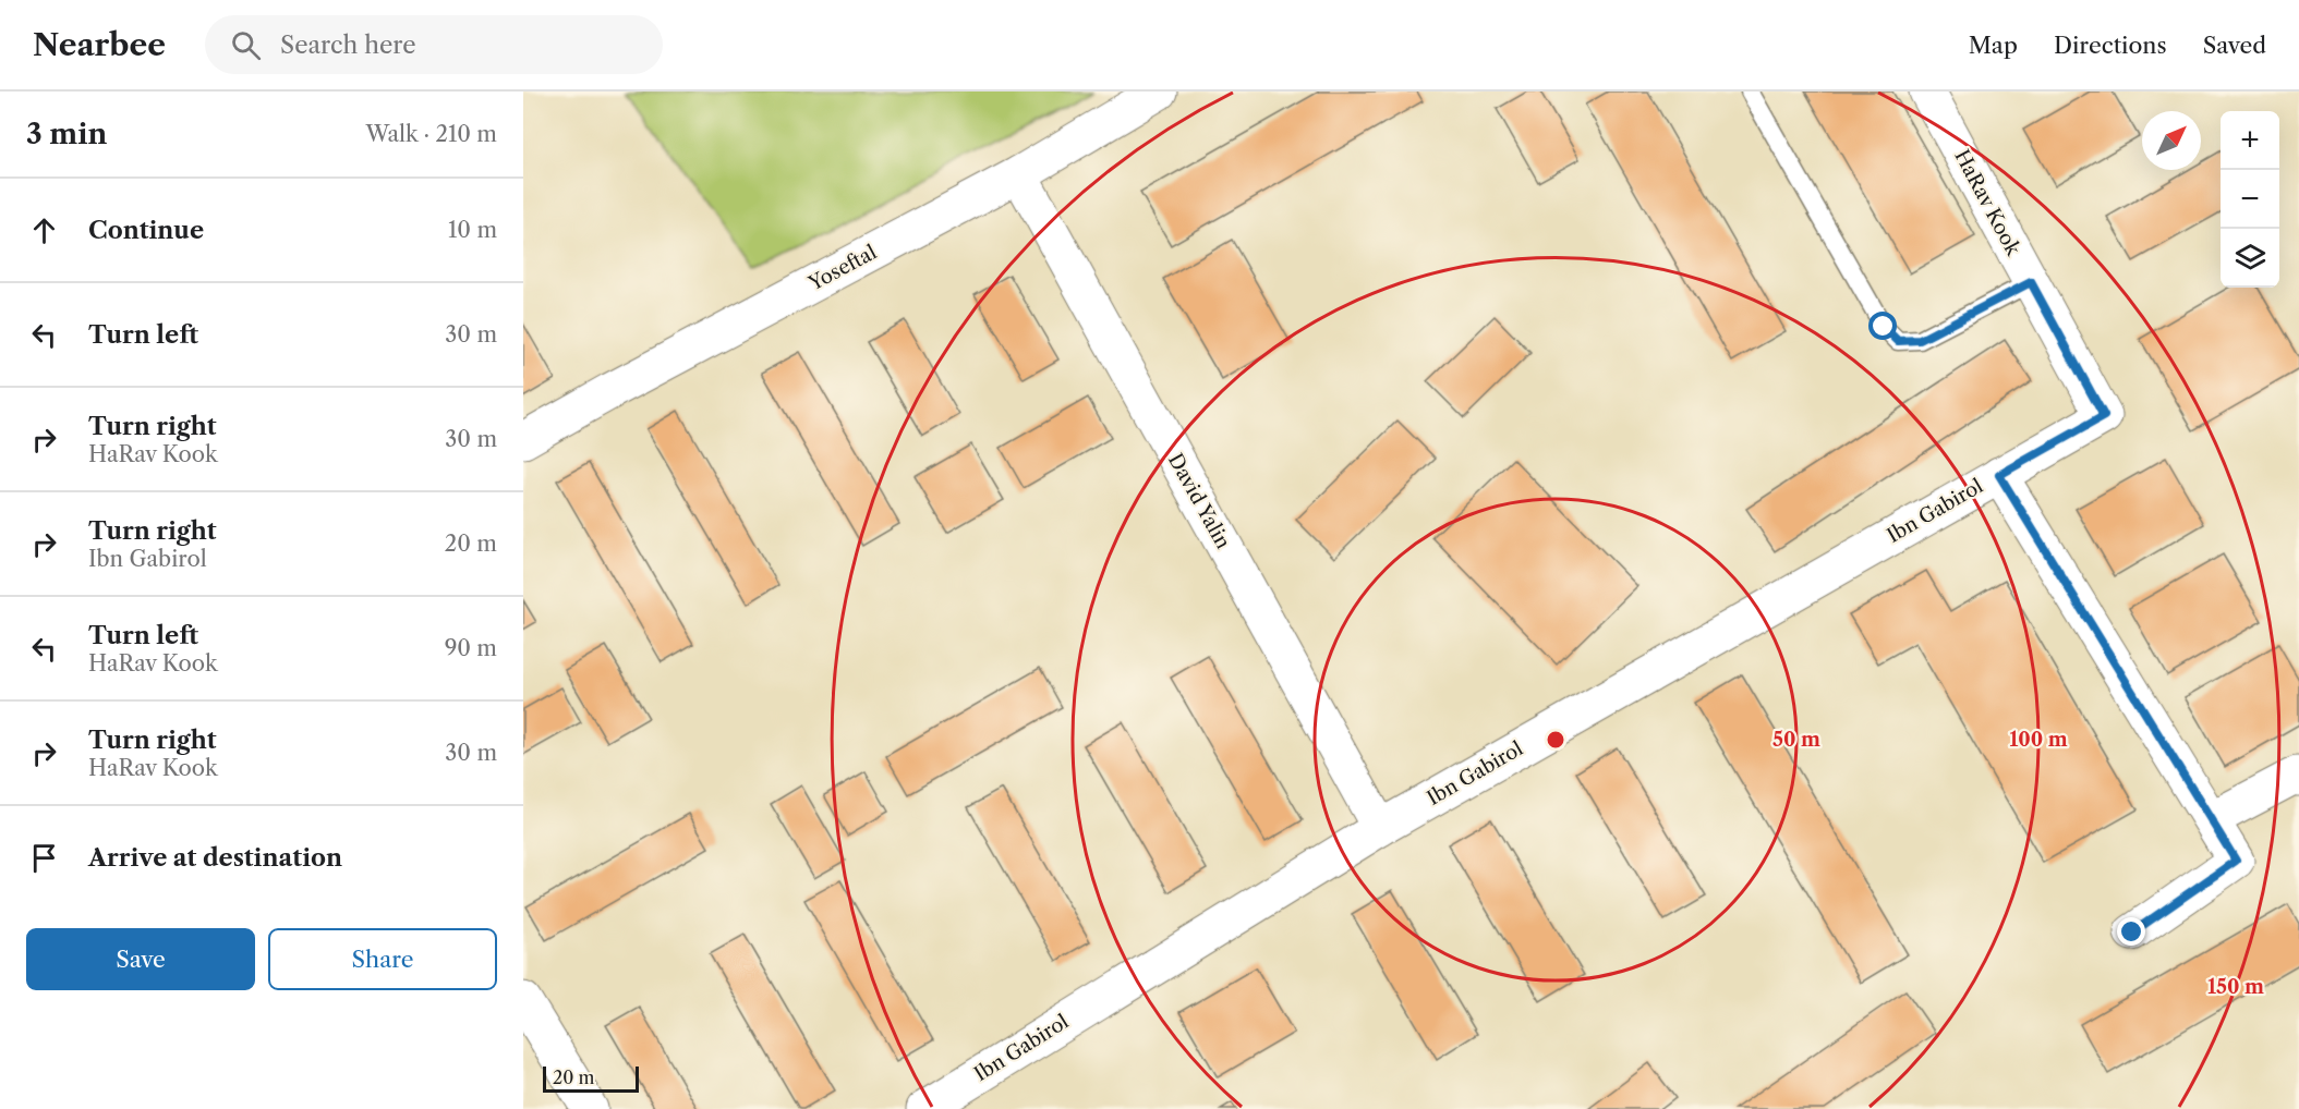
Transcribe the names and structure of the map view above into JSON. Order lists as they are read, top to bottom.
{
  "streets": {
    "street": [
      "HaRav Kook",
      "Yoseftal",
      "David Yalin",
      "Ibn Gabirol"
    ]
  },
  "crossings": [
    ["HaRav Kook", "Ibn Gabirol"],
    ["Yoseftal", "David Yalin"],
    ["David Yalin", "Ibn Gabirol"]
  ],
  "scale_bar": "20 m",
  "north": "top right",
  "page": {
    "header": "Nearbee",
    "search": "Search here",
    "nav": ["Map", "Directions", "Saved"],
    "heading": ["3 min", "Walk · 210 m"],
    "map_buttons": ["+", "−"],
    "list": [
      ["Continue", "10 m"],
      ["Turn left", "30 m"],
      ["Turn right", "HaRav Kook", "30 m"],
      ["Turn right", "Ibn Gabirol", "20 m"],
      ["Turn left", "HaRav Kook", "90 m"],
      ["Turn right", "HaRav Kook", "30 m"],
      "Arrive at destination"
    ],
    "buttons": ["Save", "Share"],
    "scale": "20 m"
  },
  "rings": ["50 m", "100 m", "150 m"]
}
